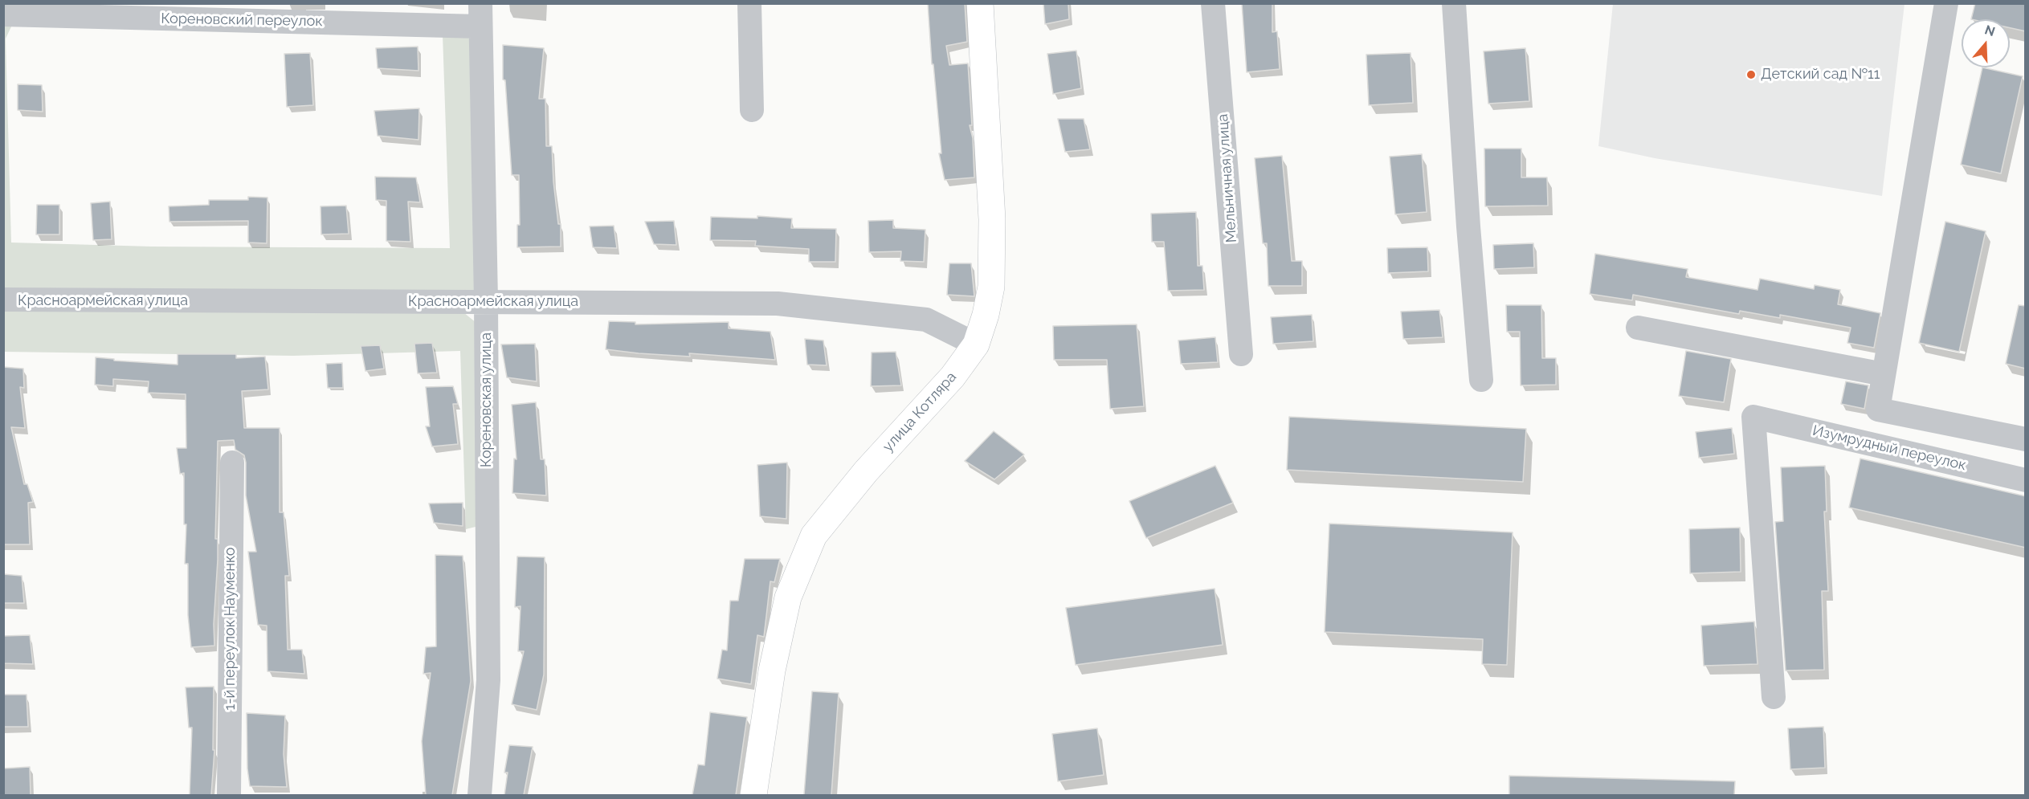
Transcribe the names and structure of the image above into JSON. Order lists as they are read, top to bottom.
{
  "streets": {
    "main road": ["улица Котляра"],
    "street": [
      "Кореновский переулок",
      "Мельничная улица",
      "Красноармейская улица",
      "Кореновская улица",
      "Изумрудный переулок",
      "1-й переулок Науменко"
    ]
  },
  "crossings": [
    ["Кореновский переулок", "Кореновская улица"],
    ["Красноармейская улица", "Кореновская улица"],
    ["Красноармейская улица", "улица Котляра"]
  ],
  "places": ["Детский сад №11"],
  "north": "top"
}
